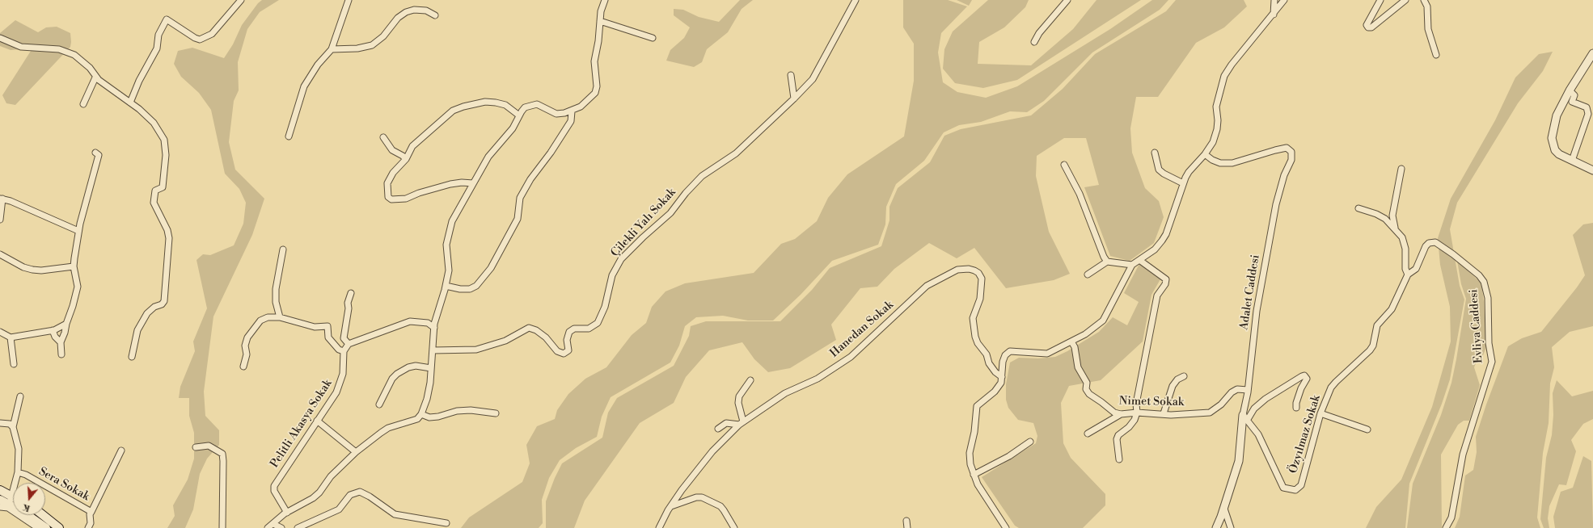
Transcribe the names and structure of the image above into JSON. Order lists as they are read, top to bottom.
{
  "streets": {
    "street": [
      "Çilekli Yalı Sokak",
      "Adalet Caddesi",
      "Evliya Caddesi",
      "Hanedan Sokak",
      "Nimet Sokak",
      "Pelitli Akasya Sokak",
      "Özyılmaz Sokak",
      "Sera Sokak"
    ]
  },
  "crossings": [
    ["Adalet Caddesi", "Nimet Sokak"],
    ["Adalet Caddesi", "Özyılmaz Sokak"],
    ["Evliya Caddesi", "Özyılmaz Sokak"]
  ],
  "north": "bottom"
}
